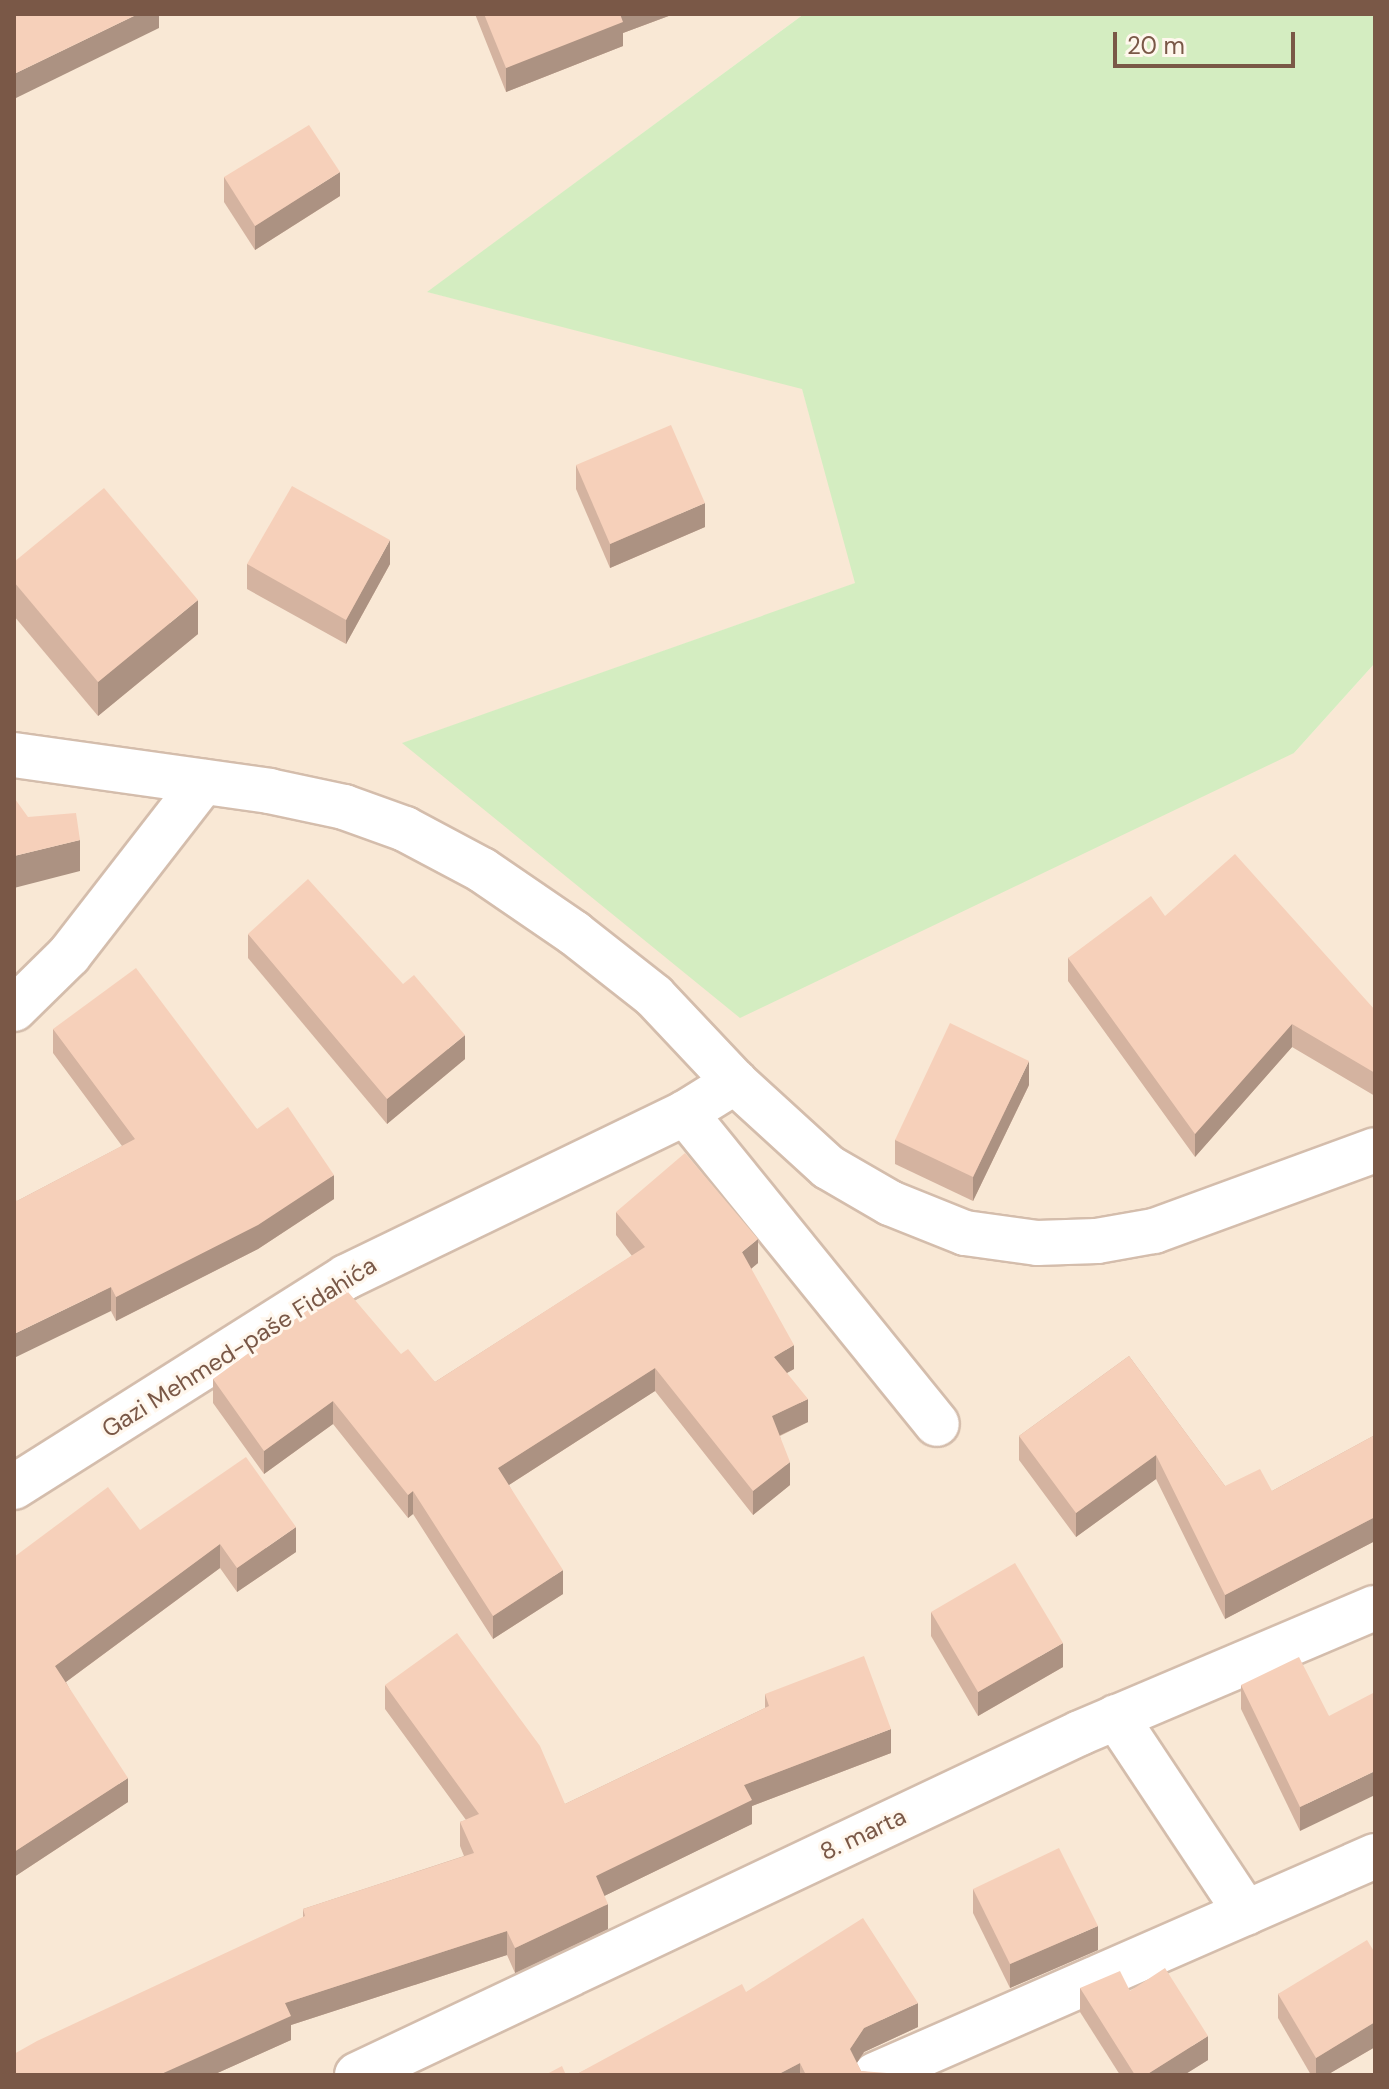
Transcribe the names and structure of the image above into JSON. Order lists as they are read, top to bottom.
{
  "streets": {
    "street": ["Gazi Mehmed-paše Fidahića", "8. marta"]
  },
  "scale_bar": "20 m"
}
